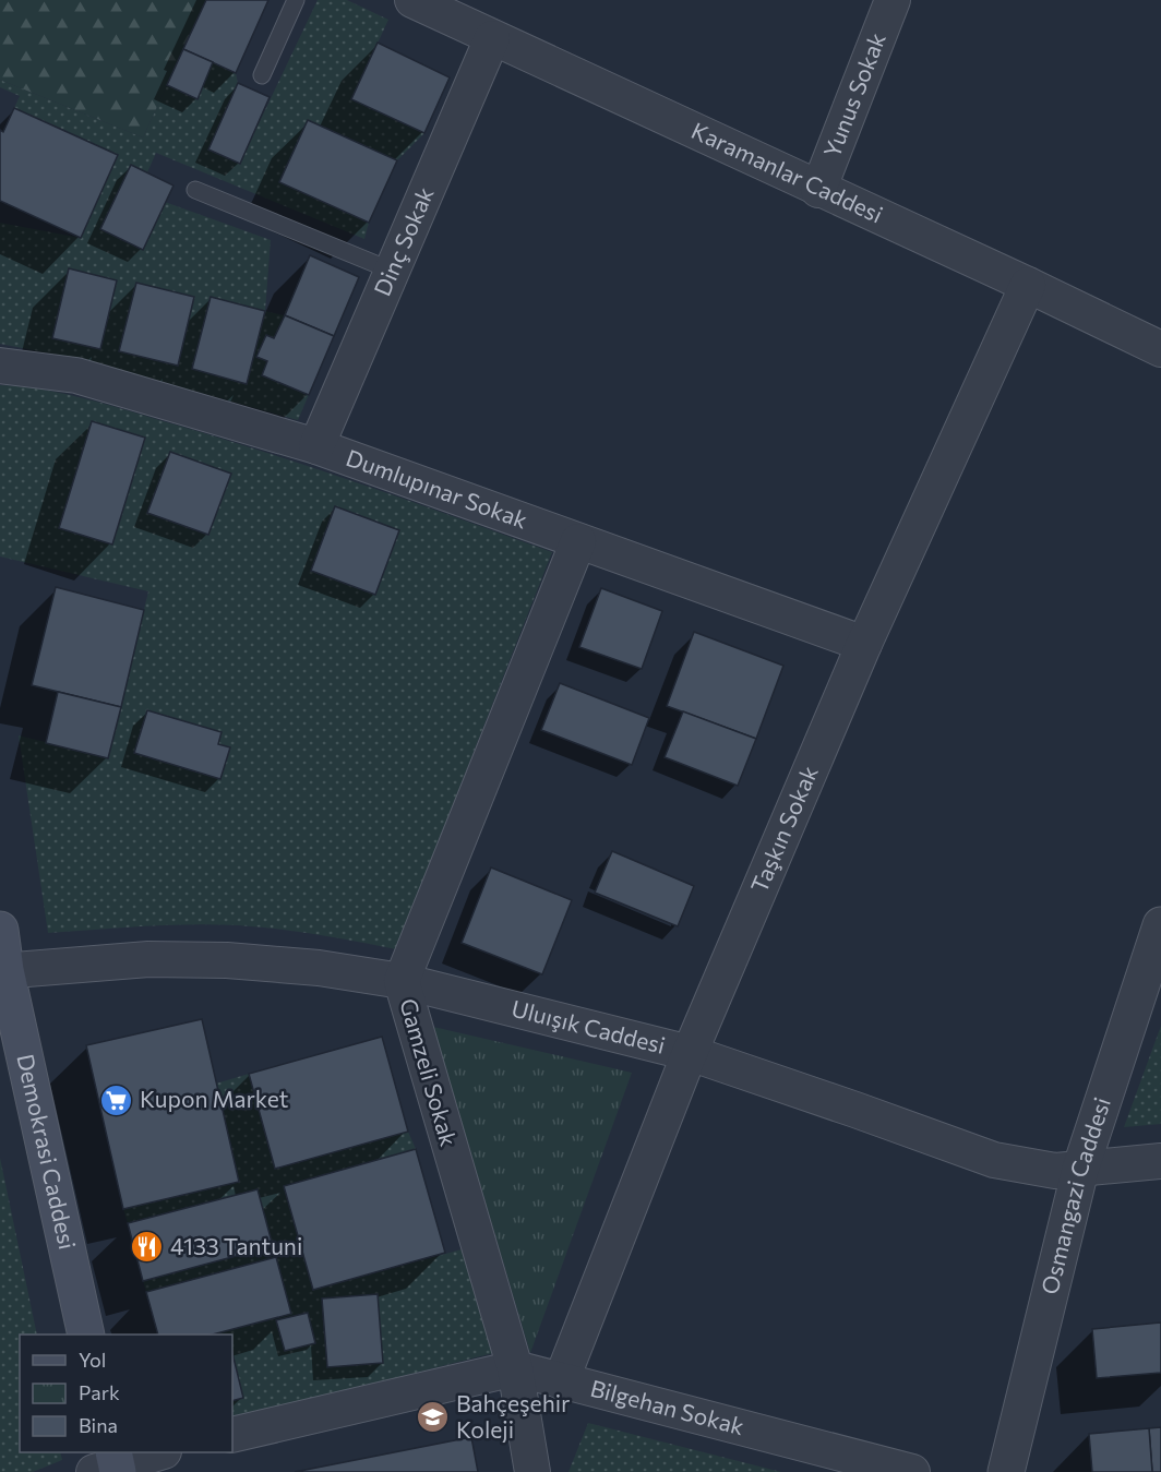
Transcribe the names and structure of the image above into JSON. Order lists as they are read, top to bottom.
{
  "streets": {
    "main road": ["Demokrasi Caddesi"],
    "street": [
      "Yunus Sokak",
      "Karamanlar Caddesi",
      "Dinç Sokak",
      "Dumlupınar Sokak",
      "Taşkın Sokak",
      "Uluışık Caddesi",
      "Gamzeli Sokak",
      "Osmangazi Caddesi",
      "Bilgehan Sokak"
    ]
  },
  "crossings": [
    ["Yunus Sokak", "Karamanlar Caddesi"],
    ["Karamanlar Caddesi", "Dinç Sokak"],
    ["Karamanlar Caddesi", "Taşkın Sokak"],
    ["Dinç Sokak", "Dumlupınar Sokak"],
    ["Dumlupınar Sokak", "Taşkın Sokak"],
    ["Dumlupınar Sokak", "Gamzeli Sokak"],
    ["Taşkın Sokak", "Uluışık Caddesi"],
    ["Taşkın Sokak", "Bilgehan Sokak"],
    ["Uluışık Caddesi", "Gamzeli Sokak"],
    ["Uluışık Caddesi", "Demokrasi Caddesi"],
    ["Uluışık Caddesi", "Osmangazi Caddesi"],
    ["Gamzeli Sokak", "Bilgehan Sokak"]
  ],
  "places": {
    "supermarket": ["Kupon Market"],
    "restaurant": ["4133 Tantuni"],
    "school or university": ["Bahçeşehir Koleji"]
  },
  "legend": ["Yol", "Park", "Bina"]
}
